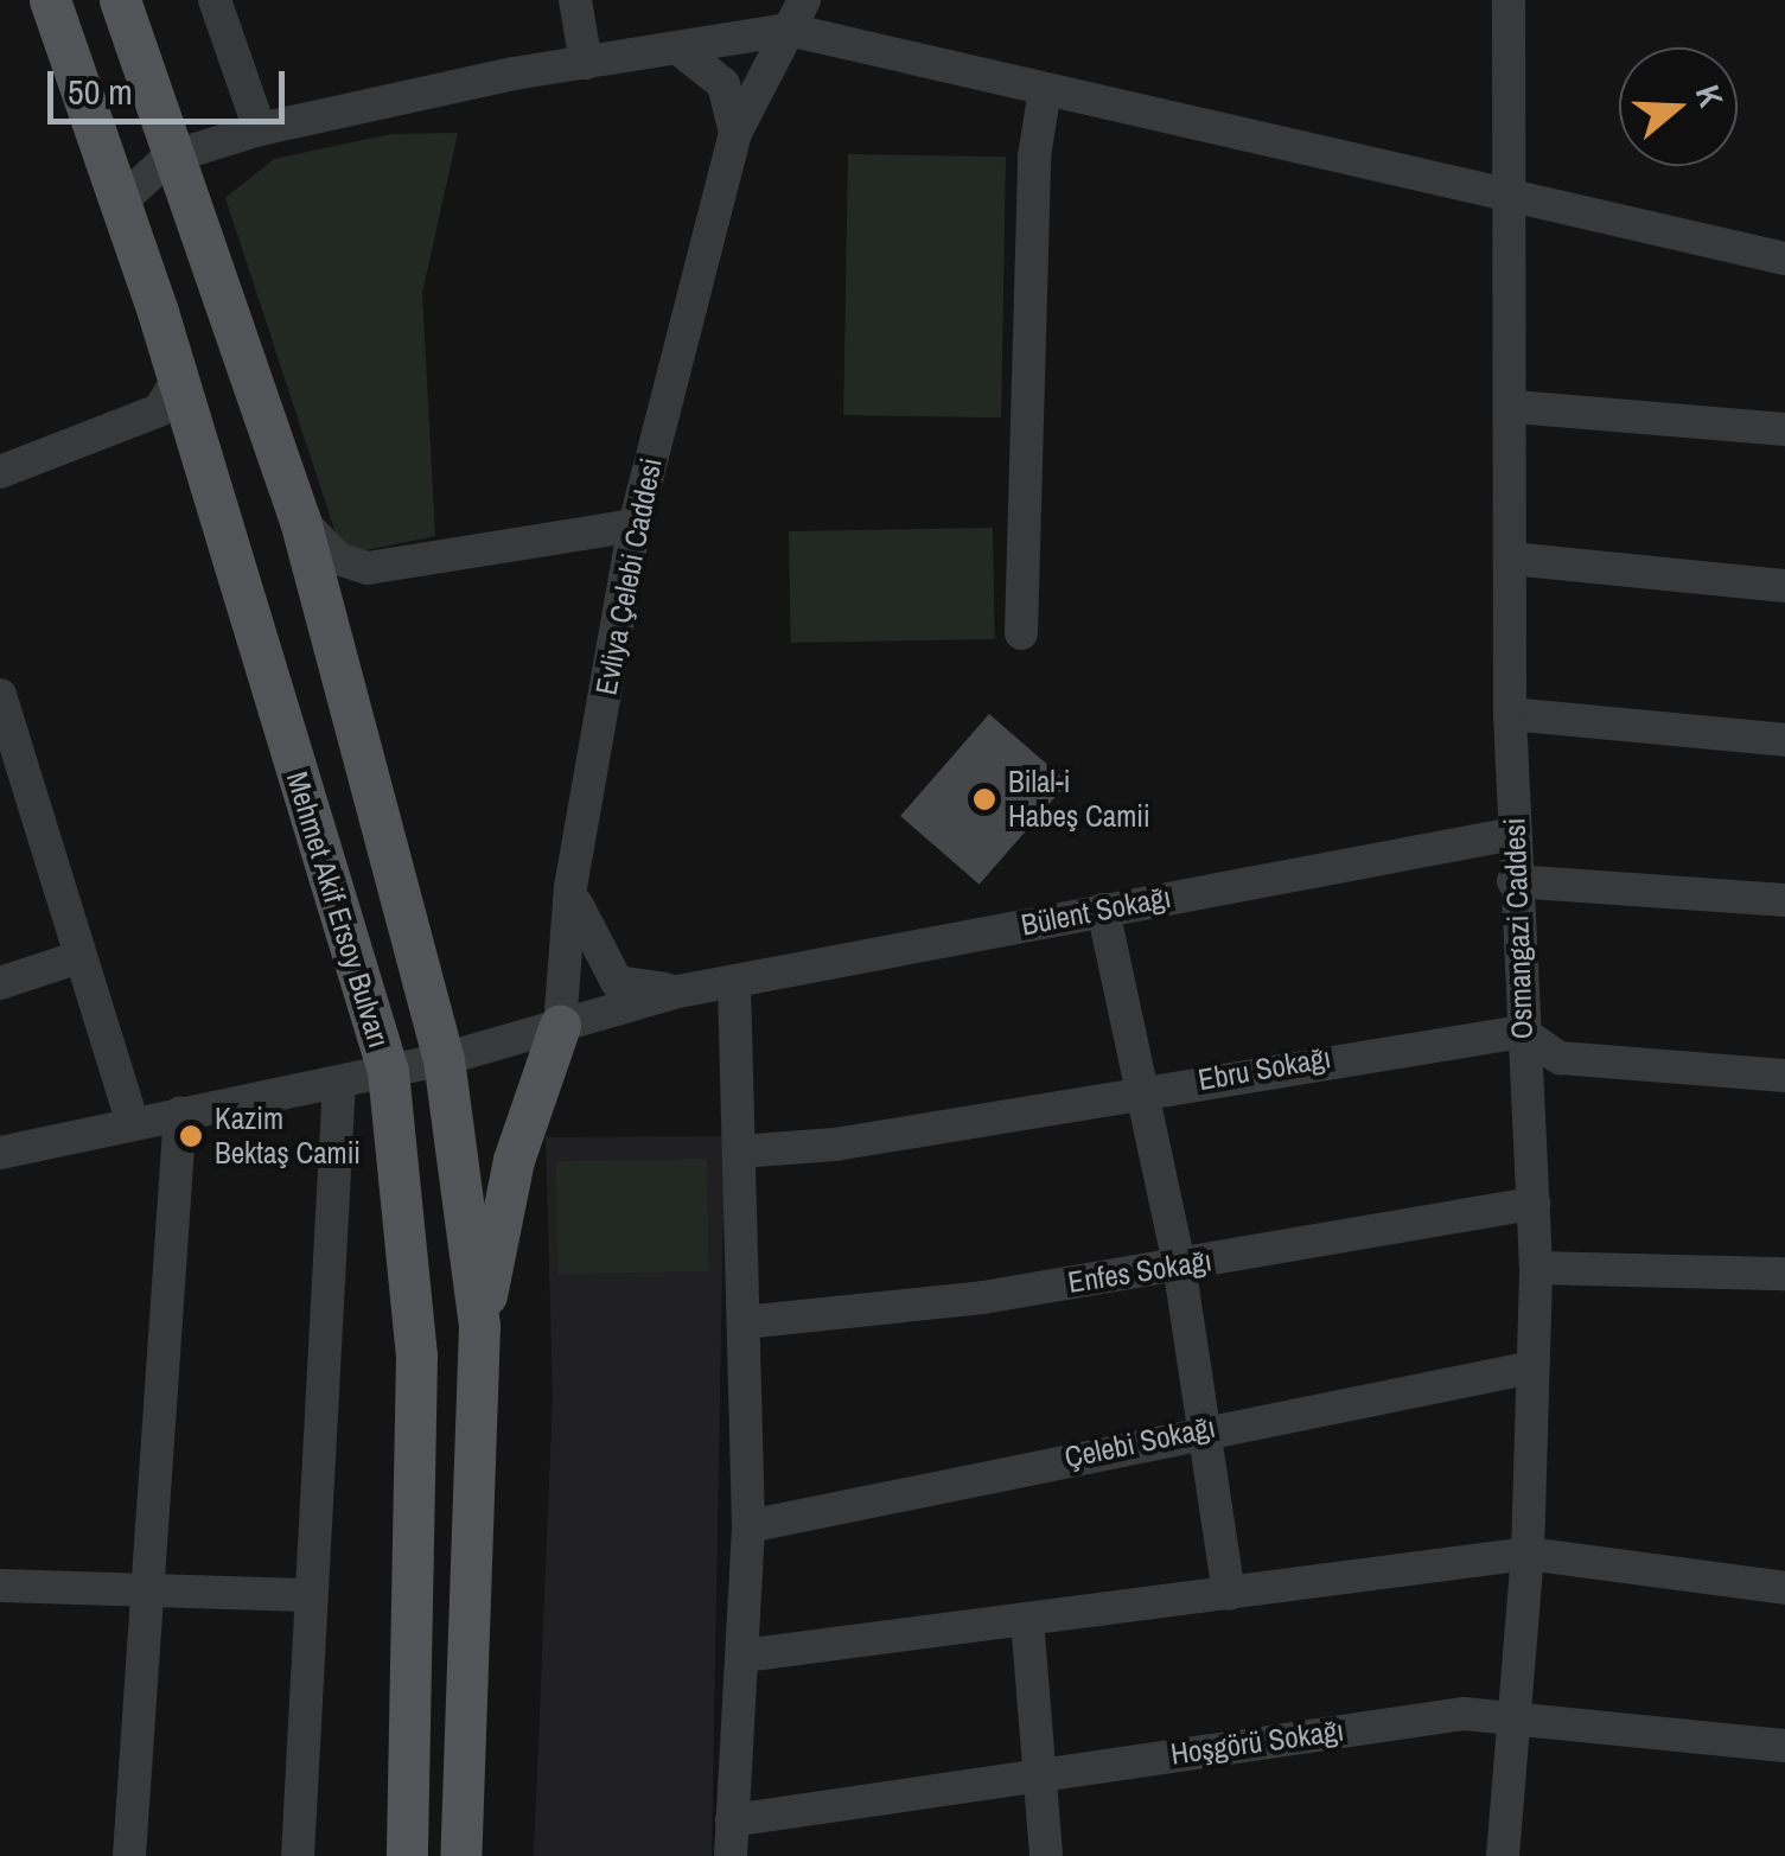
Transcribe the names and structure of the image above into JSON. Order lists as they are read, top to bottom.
{
  "streets": {
    "main road": ["Mehmet Akif Ersoy Bulvarı"],
    "street": [
      "Evliya Çelebi Caddesi",
      "Bülent Sokağı",
      "Osmangazi Caddesi",
      "Ebru Sokağı",
      "Enfes Sokağı",
      "Çelebi Sokağı",
      "Hoşgörü Sokağı"
    ]
  },
  "crossings": [
    ["Bülent Sokağı", "Osmangazi Caddesi"],
    ["Osmangazi Caddesi", "Ebru Sokağı"],
    ["Osmangazi Caddesi", "Enfes Sokağı"],
    ["Osmangazi Caddesi", "Çelebi Sokağı"],
    ["Osmangazi Caddesi", "Hoşgörü Sokağı"]
  ],
  "places": ["Bilal-i Habeş Camii", "Kazim Bektaş Camii"],
  "scale_bar": "50 m",
  "north": "right"
}
